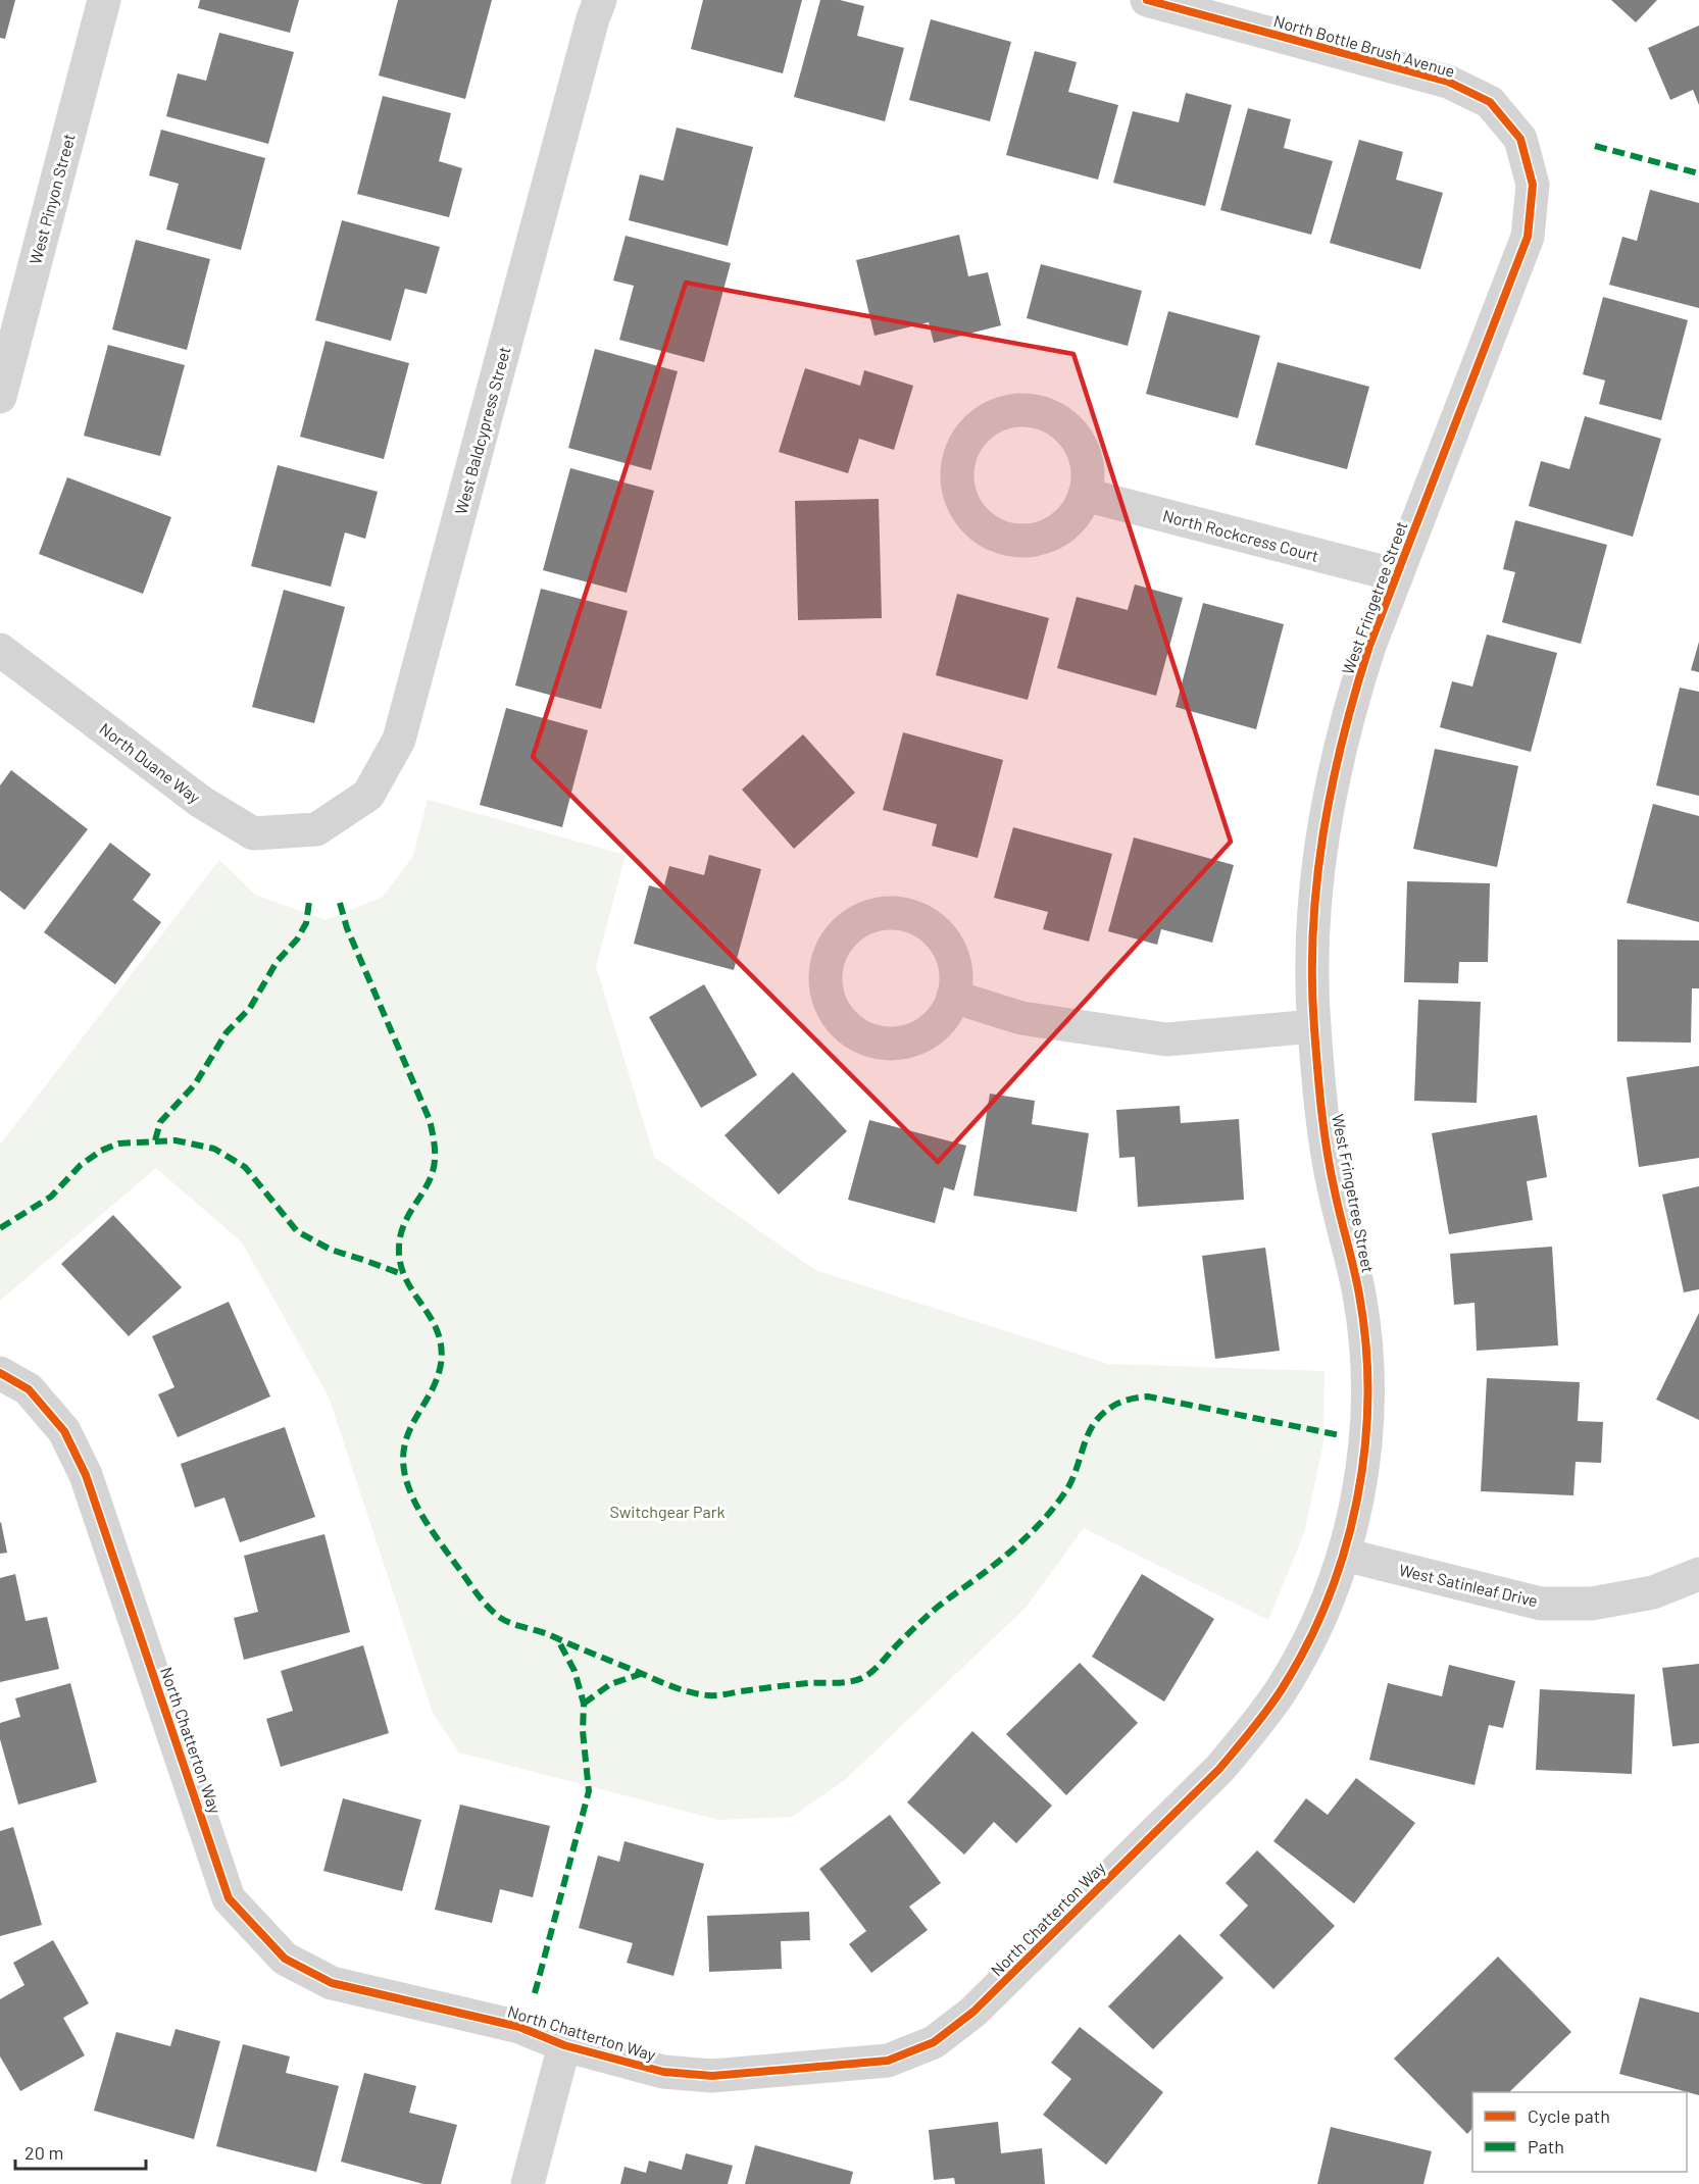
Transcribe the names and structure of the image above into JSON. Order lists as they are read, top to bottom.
{
  "streets": {
    "street": [
      "North Bottle Brush Avenue",
      "West Pinyon Street",
      "West Baldcypress Street",
      "North Rockcress Court",
      "West Fringetree Street",
      "North Duane Way",
      "West Satinleaf Drive",
      "North Chatterton Way"
    ]
  },
  "crossings": [
    ["North Bottle Brush Avenue", "West Fringetree Street"],
    ["West Baldcypress Street", "North Duane Way"],
    ["North Rockcress Court", "West Fringetree Street"],
    ["West Fringetree Street", "West Satinleaf Drive"],
    ["West Fringetree Street", "North Chatterton Way"],
    ["West Satinleaf Drive", "North Chatterton Way"]
  ],
  "parks": ["Switchgear Park"],
  "legend": ["Cycle path", "Path"],
  "scale_bar": "20 m"
}
